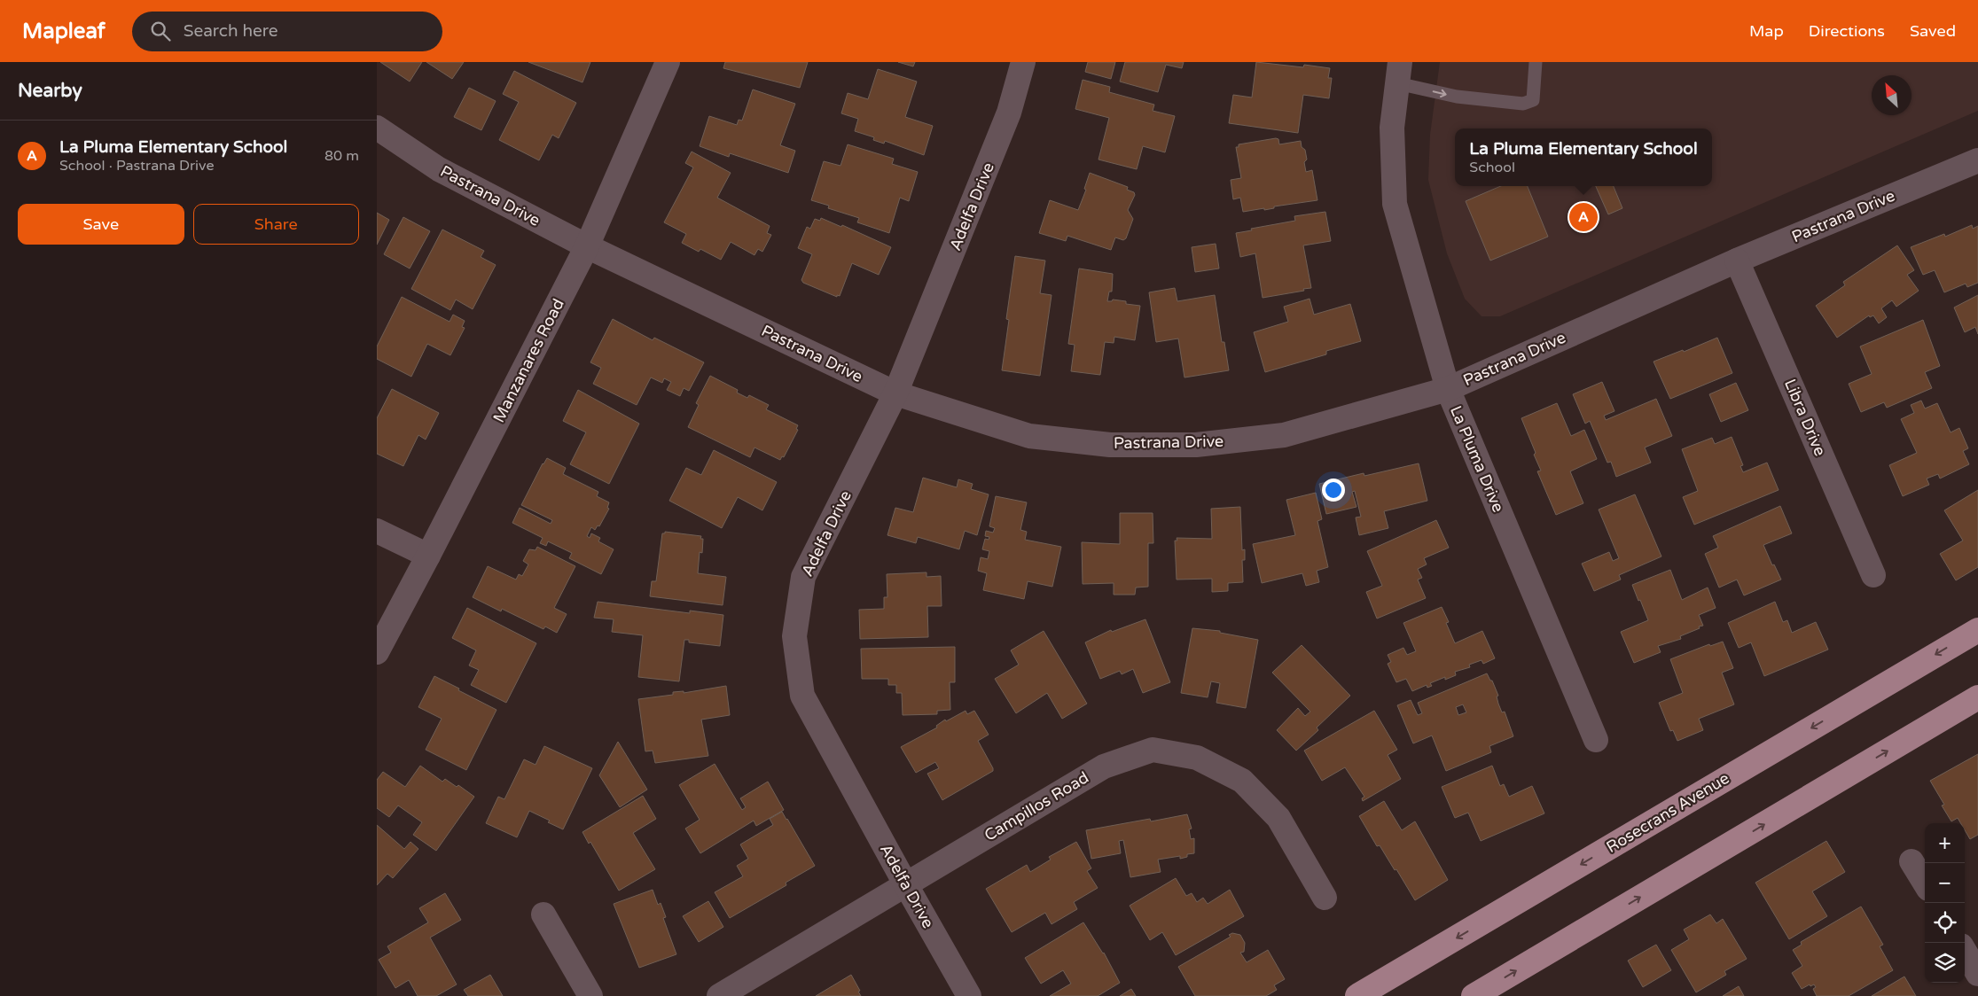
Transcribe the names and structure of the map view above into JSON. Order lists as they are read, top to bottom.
{
  "streets": {
    "main road": ["Rosecrans Avenue"],
    "street": [
      "Pastrana Drive",
      "Adelfa Drive",
      "Manzanares Road",
      "Libra Drive",
      "La Pluma Drive",
      "Campillos Road"
    ]
  },
  "crossings": [
    ["Pastrana Drive", "Adelfa Drive"],
    ["Pastrana Drive", "Manzanares Road"],
    ["Pastrana Drive", "Libra Drive"],
    ["Pastrana Drive", "La Pluma Drive"],
    ["Adelfa Drive", "Campillos Road"]
  ],
  "north": "top left",
  "page": {
    "header": "Mapleaf",
    "search": "Search here",
    "nav": ["Map", "Directions", "Saved"],
    "heading": "Nearby",
    "list": [
      {
        "mark": "A",
        "name": "La Pluma Elementary School",
        "note": "School · Pastrana Drive",
        "value": "80 m"
      }
    ],
    "popup": ["La Pluma Elementary School", "School"],
    "buttons": ["Save", "Share"],
    "pins": "A",
    "map_buttons": ["+", "−"]
  }
}
